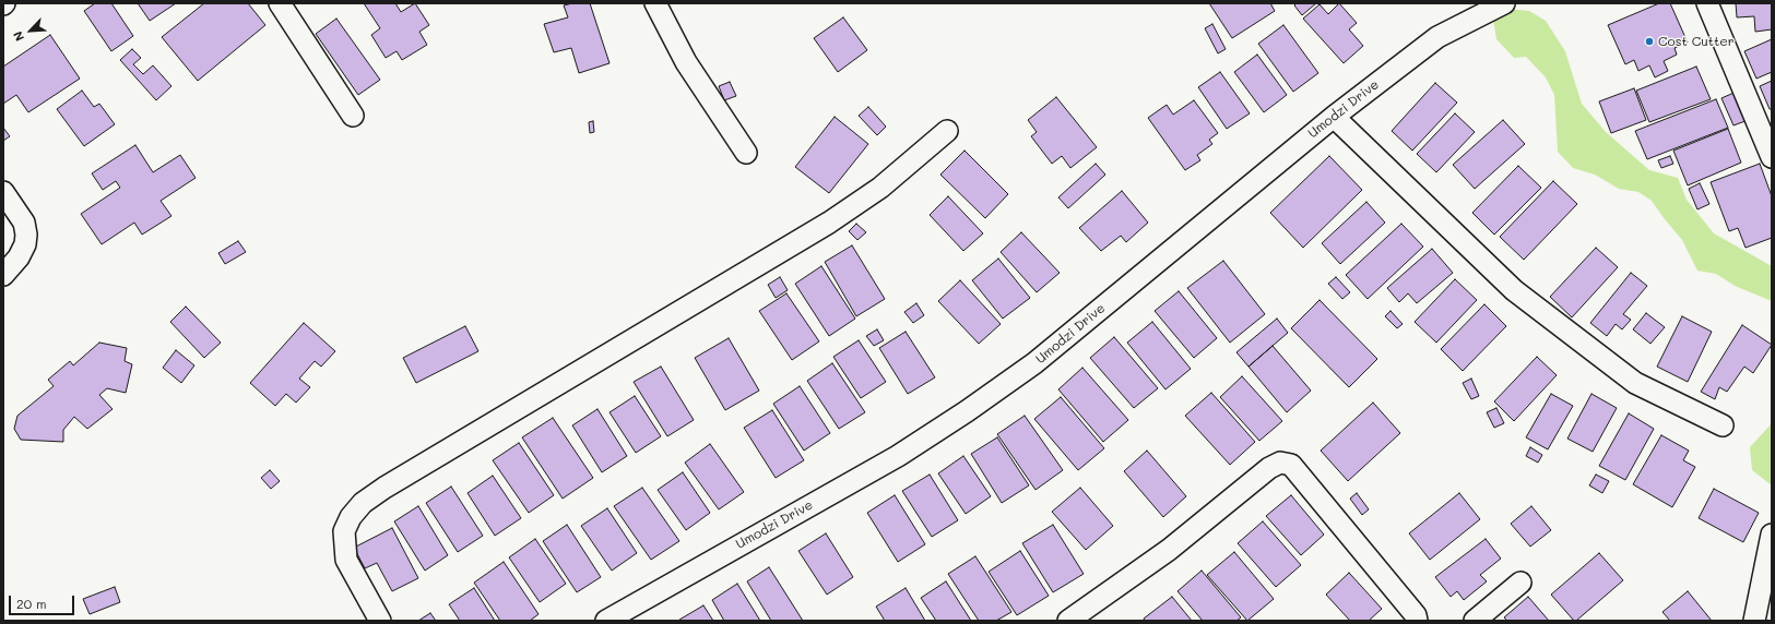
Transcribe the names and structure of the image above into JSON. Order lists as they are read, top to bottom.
{
  "streets": {
    "street": ["Umodzi Drive"]
  },
  "places": ["Cost Cutter"],
  "scale_bar": "20 m",
  "north": "bottom left"
}
